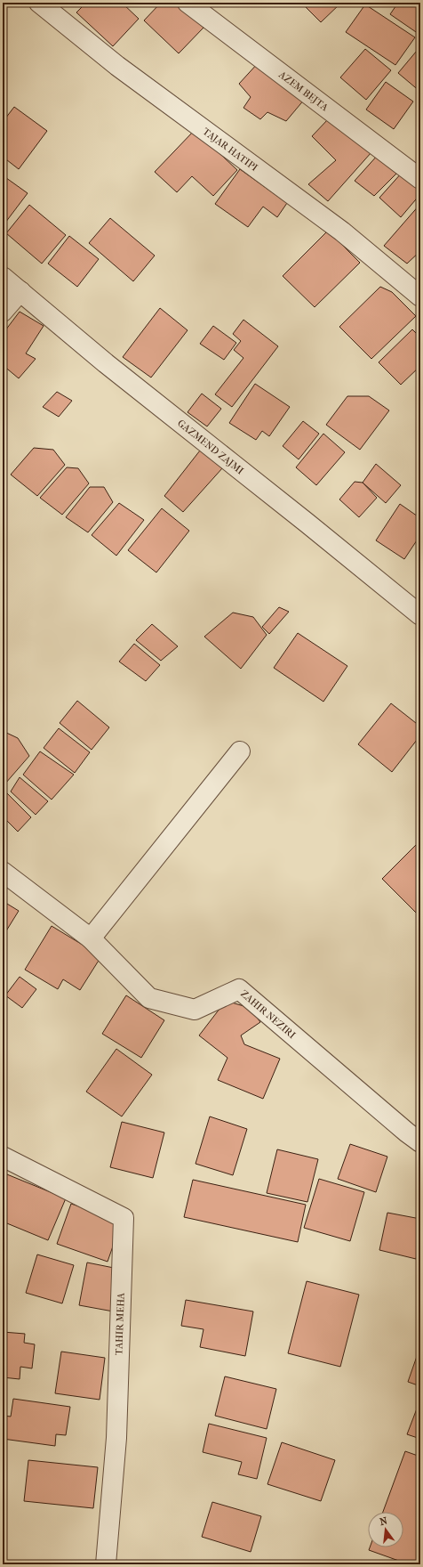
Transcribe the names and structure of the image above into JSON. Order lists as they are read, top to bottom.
{
  "streets": {
    "street": [
      "AZEM BEJTA",
      "TAJAR HATIPI",
      "GAZMEND ZAJMI",
      "ZAHIR NEZIRI",
      "TAHIR MEHA"
    ]
  },
  "north": "top"
}
